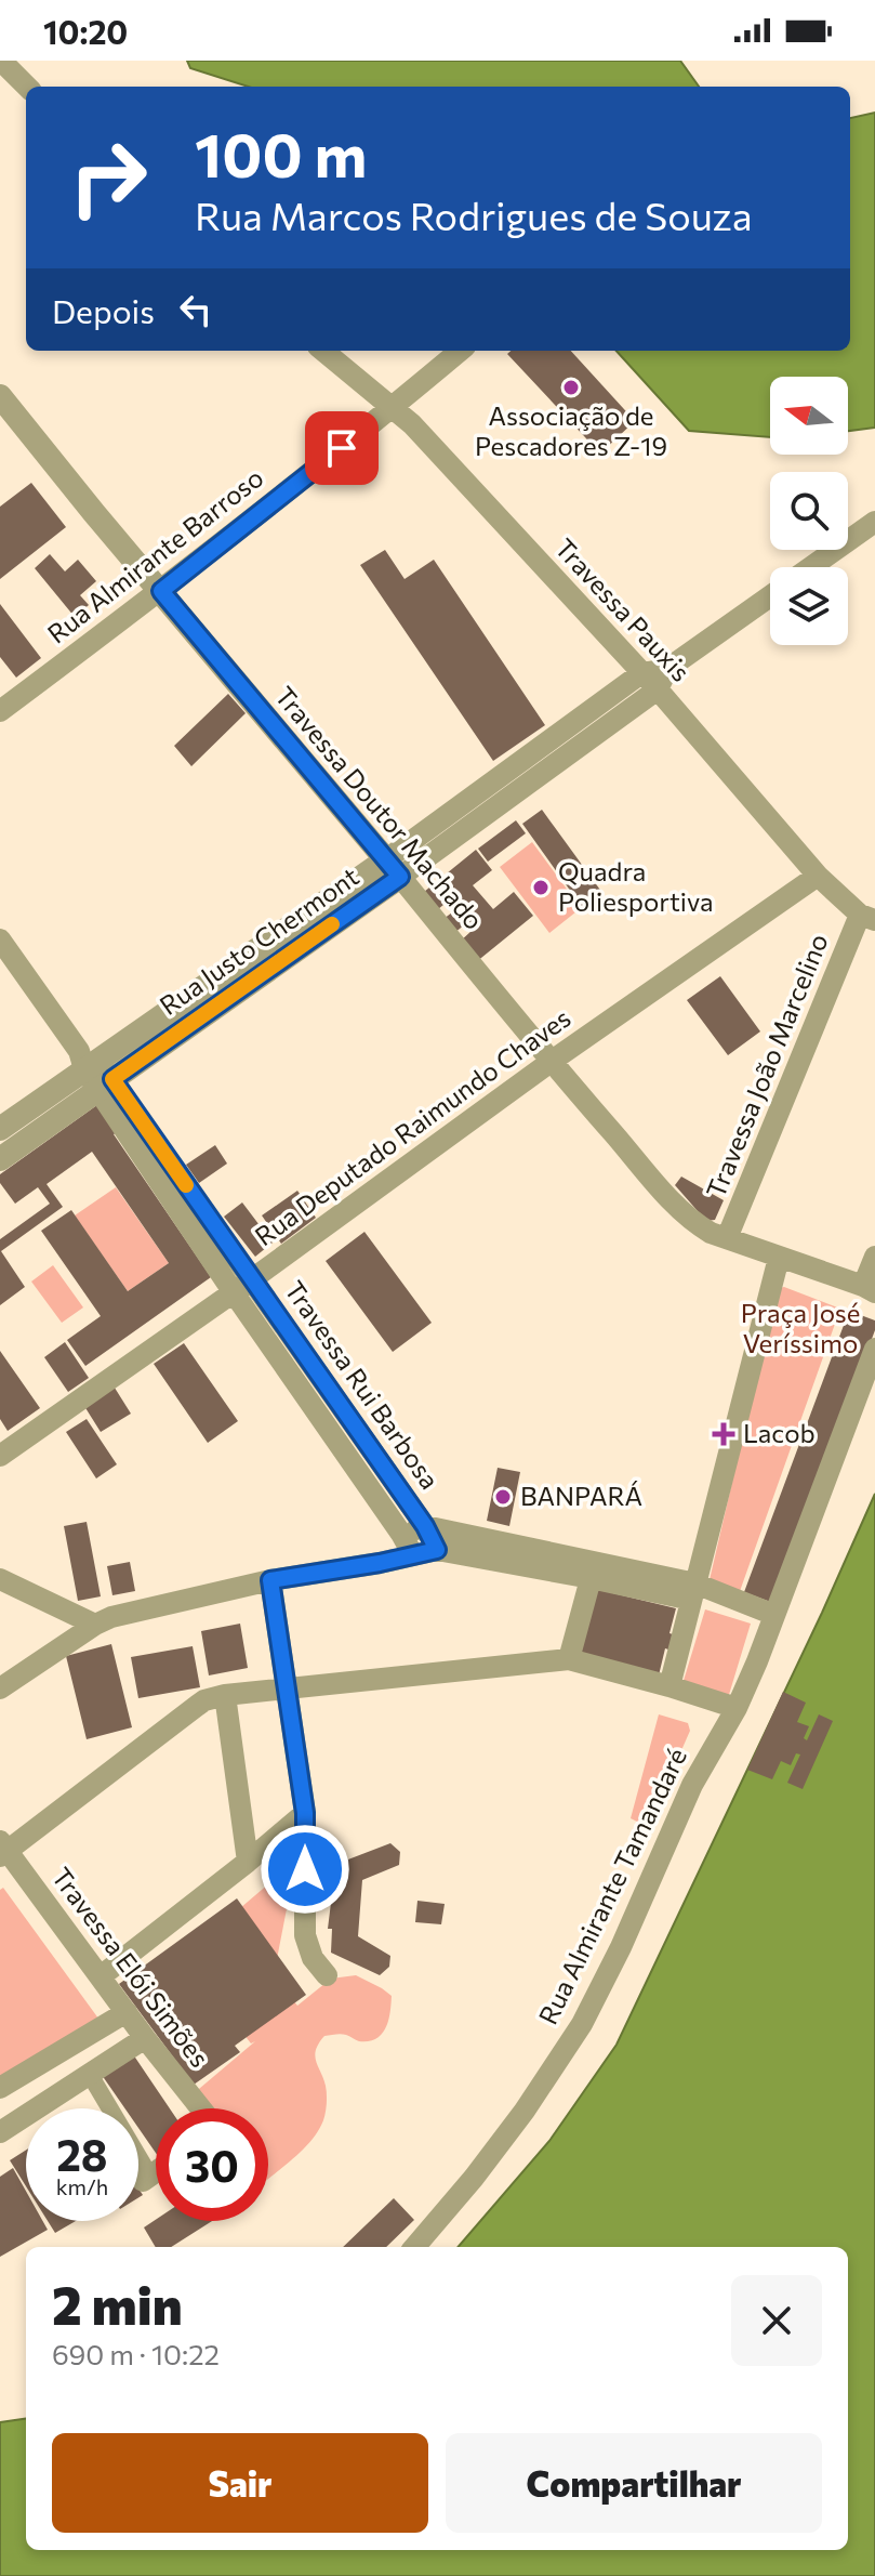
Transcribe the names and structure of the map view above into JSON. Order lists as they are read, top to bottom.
{
  "streets": {
    "street": [
      "Rua Almirante Barroso",
      "Travessa Pauxis",
      "Travessa Doutor Machado",
      "Rua Justo Chermont",
      "Travessa João Marcelino",
      "Rua Deputado Raimundo Chaves",
      "Travessa Rui Barbosa",
      "Rua Almirante Tamandaré",
      "Travessa Elói Simões"
    ]
  },
  "crossings": [
    ["Rua Almirante Barroso", "Travessa Pauxis"],
    ["Rua Almirante Barroso", "Travessa Doutor Machado"],
    ["Travessa Pauxis", "Rua Justo Chermont"],
    ["Travessa Pauxis", "Travessa João Marcelino"],
    ["Travessa Pauxis", "Rua Deputado Raimundo Chaves"],
    ["Travessa Doutor Machado", "Rua Justo Chermont"],
    ["Travessa Doutor Machado", "Travessa João Marcelino"],
    ["Travessa Doutor Machado", "Rua Deputado Raimundo Chaves"],
    ["Rua Justo Chermont", "Travessa Rui Barbosa"],
    ["Rua Deputado Raimundo Chaves", "Travessa Rui Barbosa"]
  ],
  "parks": ["Praça José Veríssimo"],
  "places": {
    "other": ["Associação de Pescadores Z-19", "Quadra Poliesportiva", "BANPARÁ"],
    "health": ["Lacob"]
  },
  "north": "left",
  "page": {
    "status": "10:20",
    "turn": ["100 m", "Rua Marcos Rodrigues de Souza"],
    "then": "Depois",
    "speed": "28 km/h",
    "limit": "30",
    "heading": ["2 min", "690 m · 10:22"],
    "buttons": ["Sair", "Compartilhar"]
  }
}
